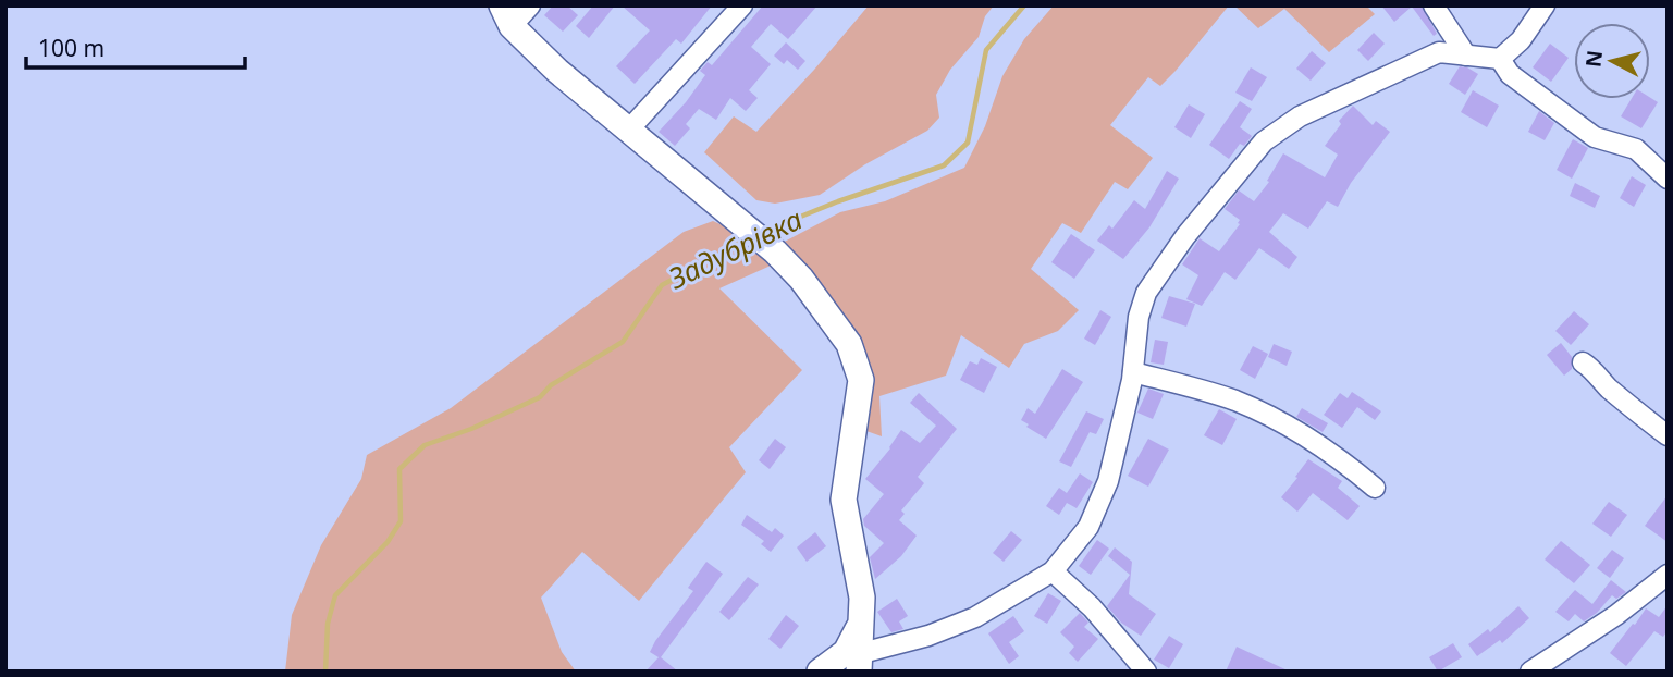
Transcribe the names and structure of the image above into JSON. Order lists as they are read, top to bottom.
{
  "water": ["Задубрівка"],
  "scale_bar": "100 m",
  "north": "left"
}
